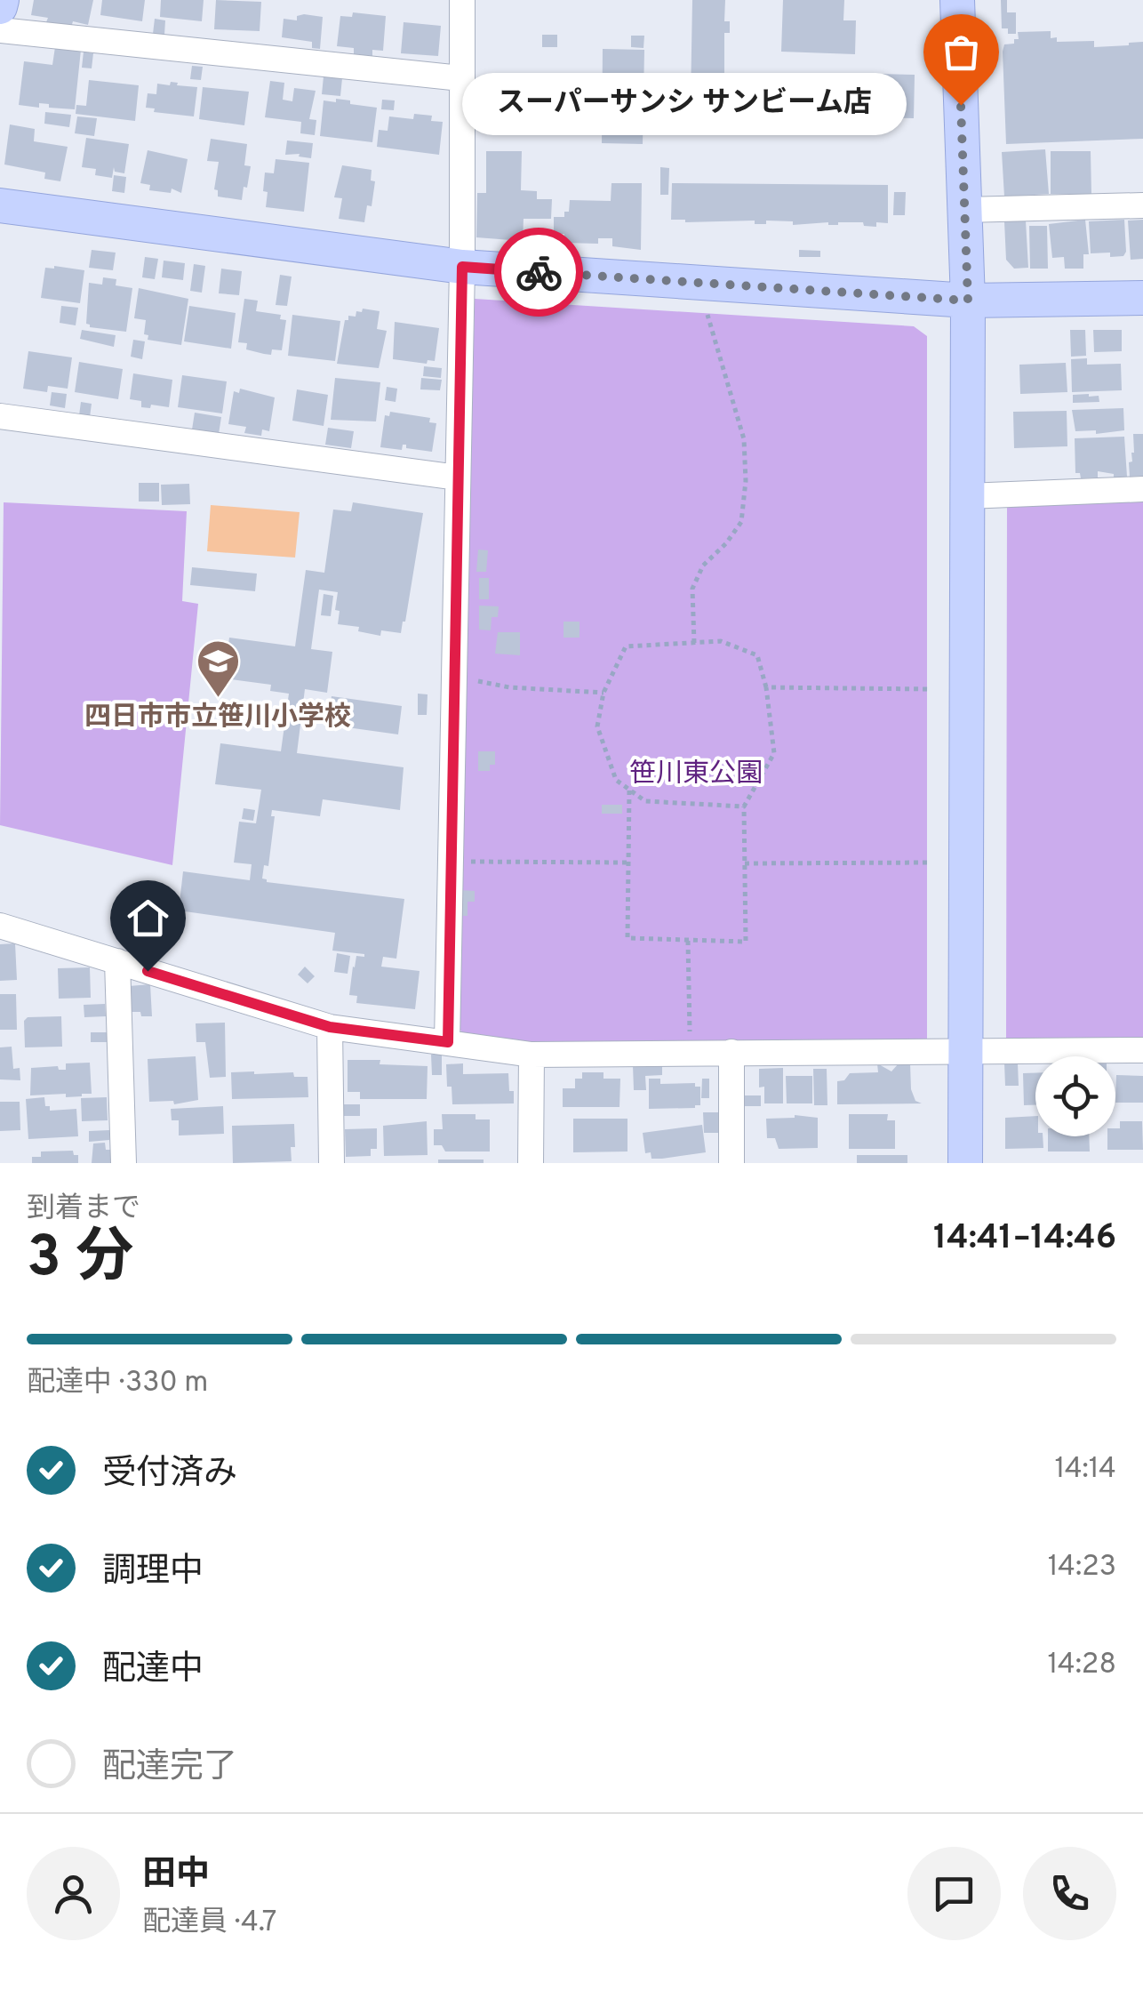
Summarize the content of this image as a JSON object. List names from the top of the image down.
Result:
{
  "parks": ["笹川東公園"],
  "places": {
    "other": ["スーパーサンシ サンビーム店"],
    "school or university": ["四日市市立笹川小学校"]
  },
  "page": {
    "bubble": "スーパーサンシ サンビーム店",
    "heading": ["3 分", "到着まで", "14:41–14:46"],
    "panel": ["田中", "配達員 · 4.7"],
    "bar": "配達中 · 330 m",
    "list": [
      ["受付済み", "14:14"],
      ["調理中", "14:23"],
      ["配達中", "14:28"],
      "配達完了"
    ]
  }
}
